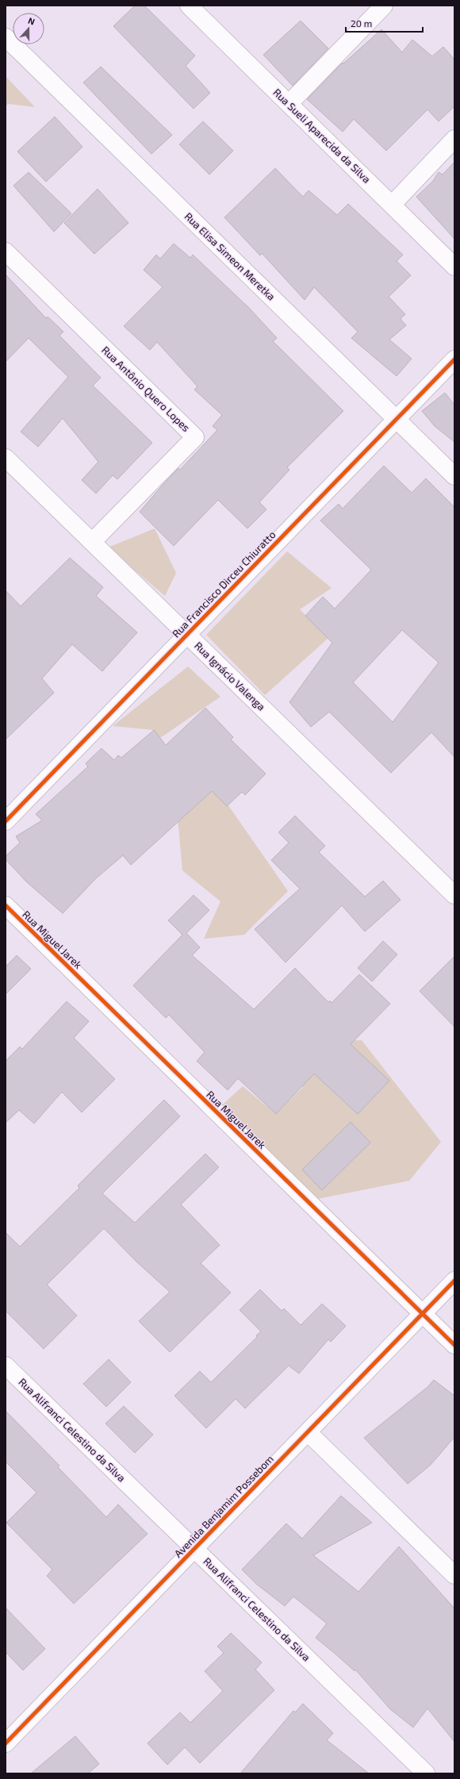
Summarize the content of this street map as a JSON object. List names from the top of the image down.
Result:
{
  "streets": {
    "street": [
      "Rua Sueli Aparecida da Silva",
      "Rua Elisa Simeon Meretka",
      "Rua Antônio Quero Lopes",
      "Rua Francisco Dirceu Chiuratto",
      "Rua Ignácio Valenga",
      "Rua Miguel Jarek",
      "Rua Alifranci Celestino da Silva",
      "Avenida Benjamim Possebom"
    ]
  },
  "crossings": [
    ["Rua Elisa Simeon Meretka", "Rua Francisco Dirceu Chiuratto"],
    ["Rua Antônio Quero Lopes", "Rua Ignácio Valenga"],
    ["Rua Francisco Dirceu Chiuratto", "Rua Ignácio Valenga"],
    ["Rua Miguel Jarek", "Avenida Benjamim Possebom"],
    ["Rua Alifranci Celestino da Silva", "Avenida Benjamim Possebom"]
  ],
  "scale_bar": "20 m",
  "north": "top"
}
